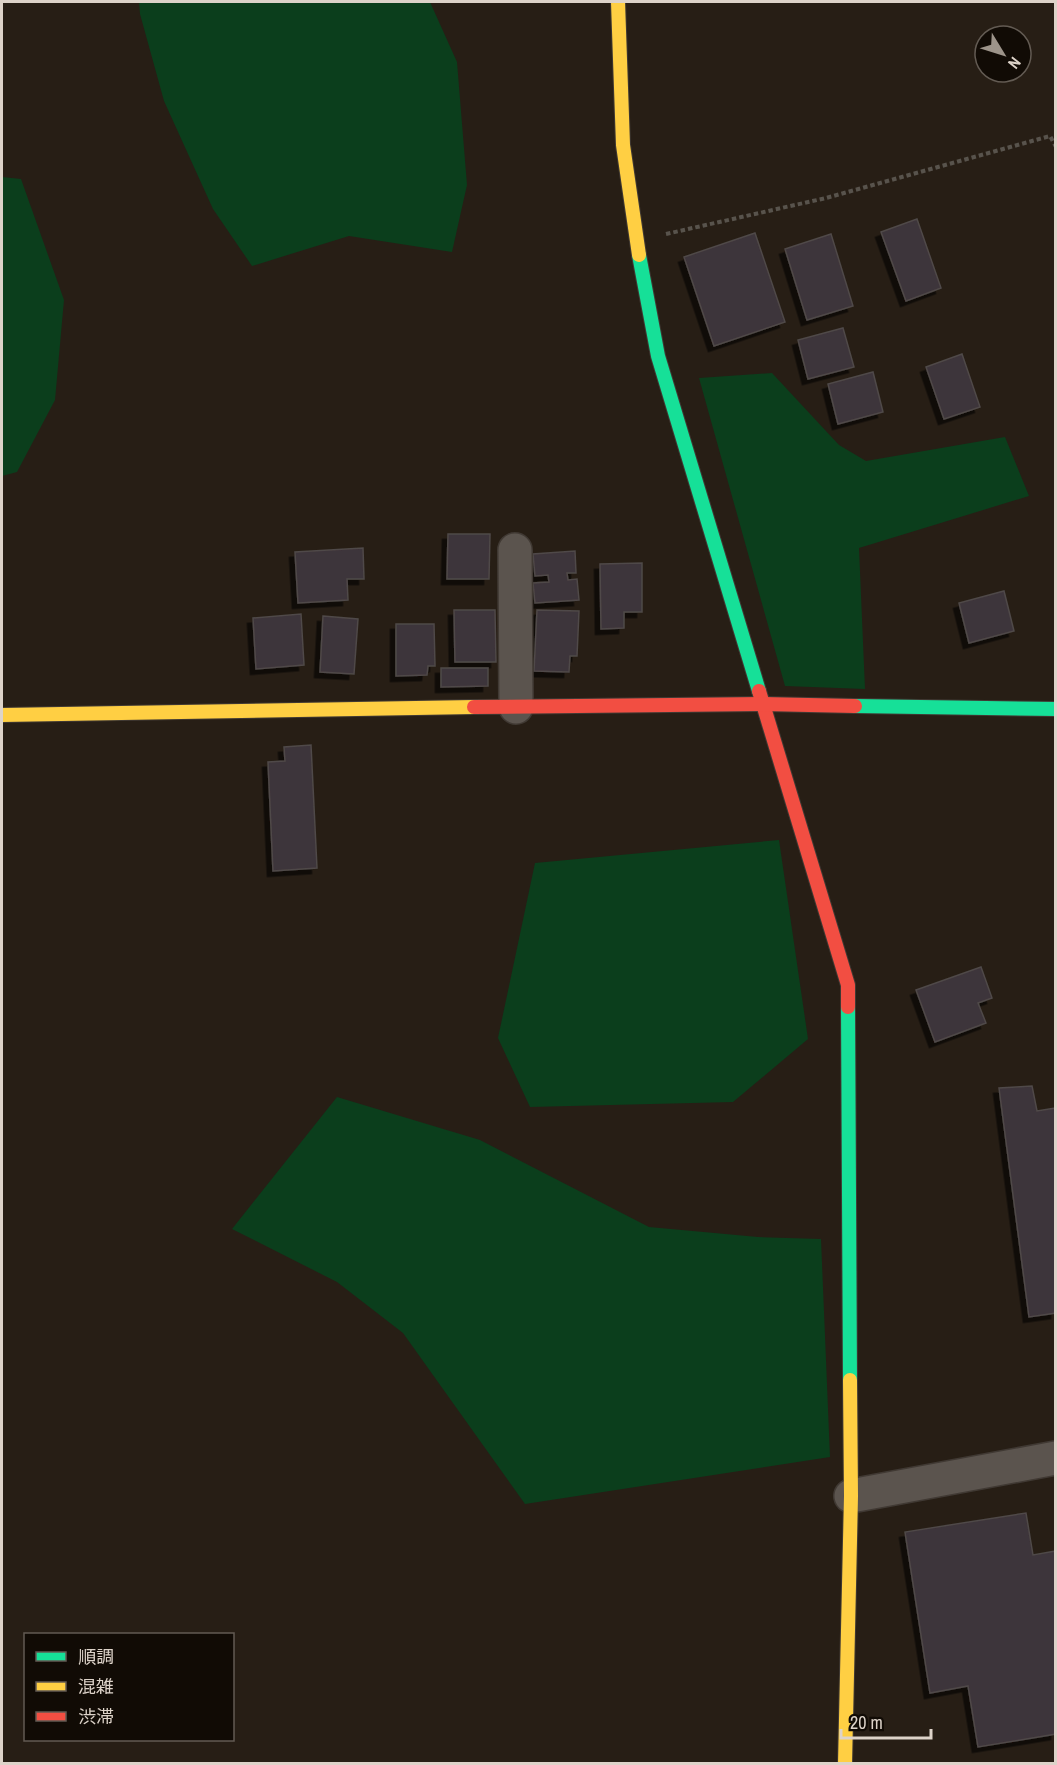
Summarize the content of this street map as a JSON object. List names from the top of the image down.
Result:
{
  "legend": ["順調", "混雑", "渋滞"],
  "scale_bar": "20 m",
  "north": "bottom right"
}
